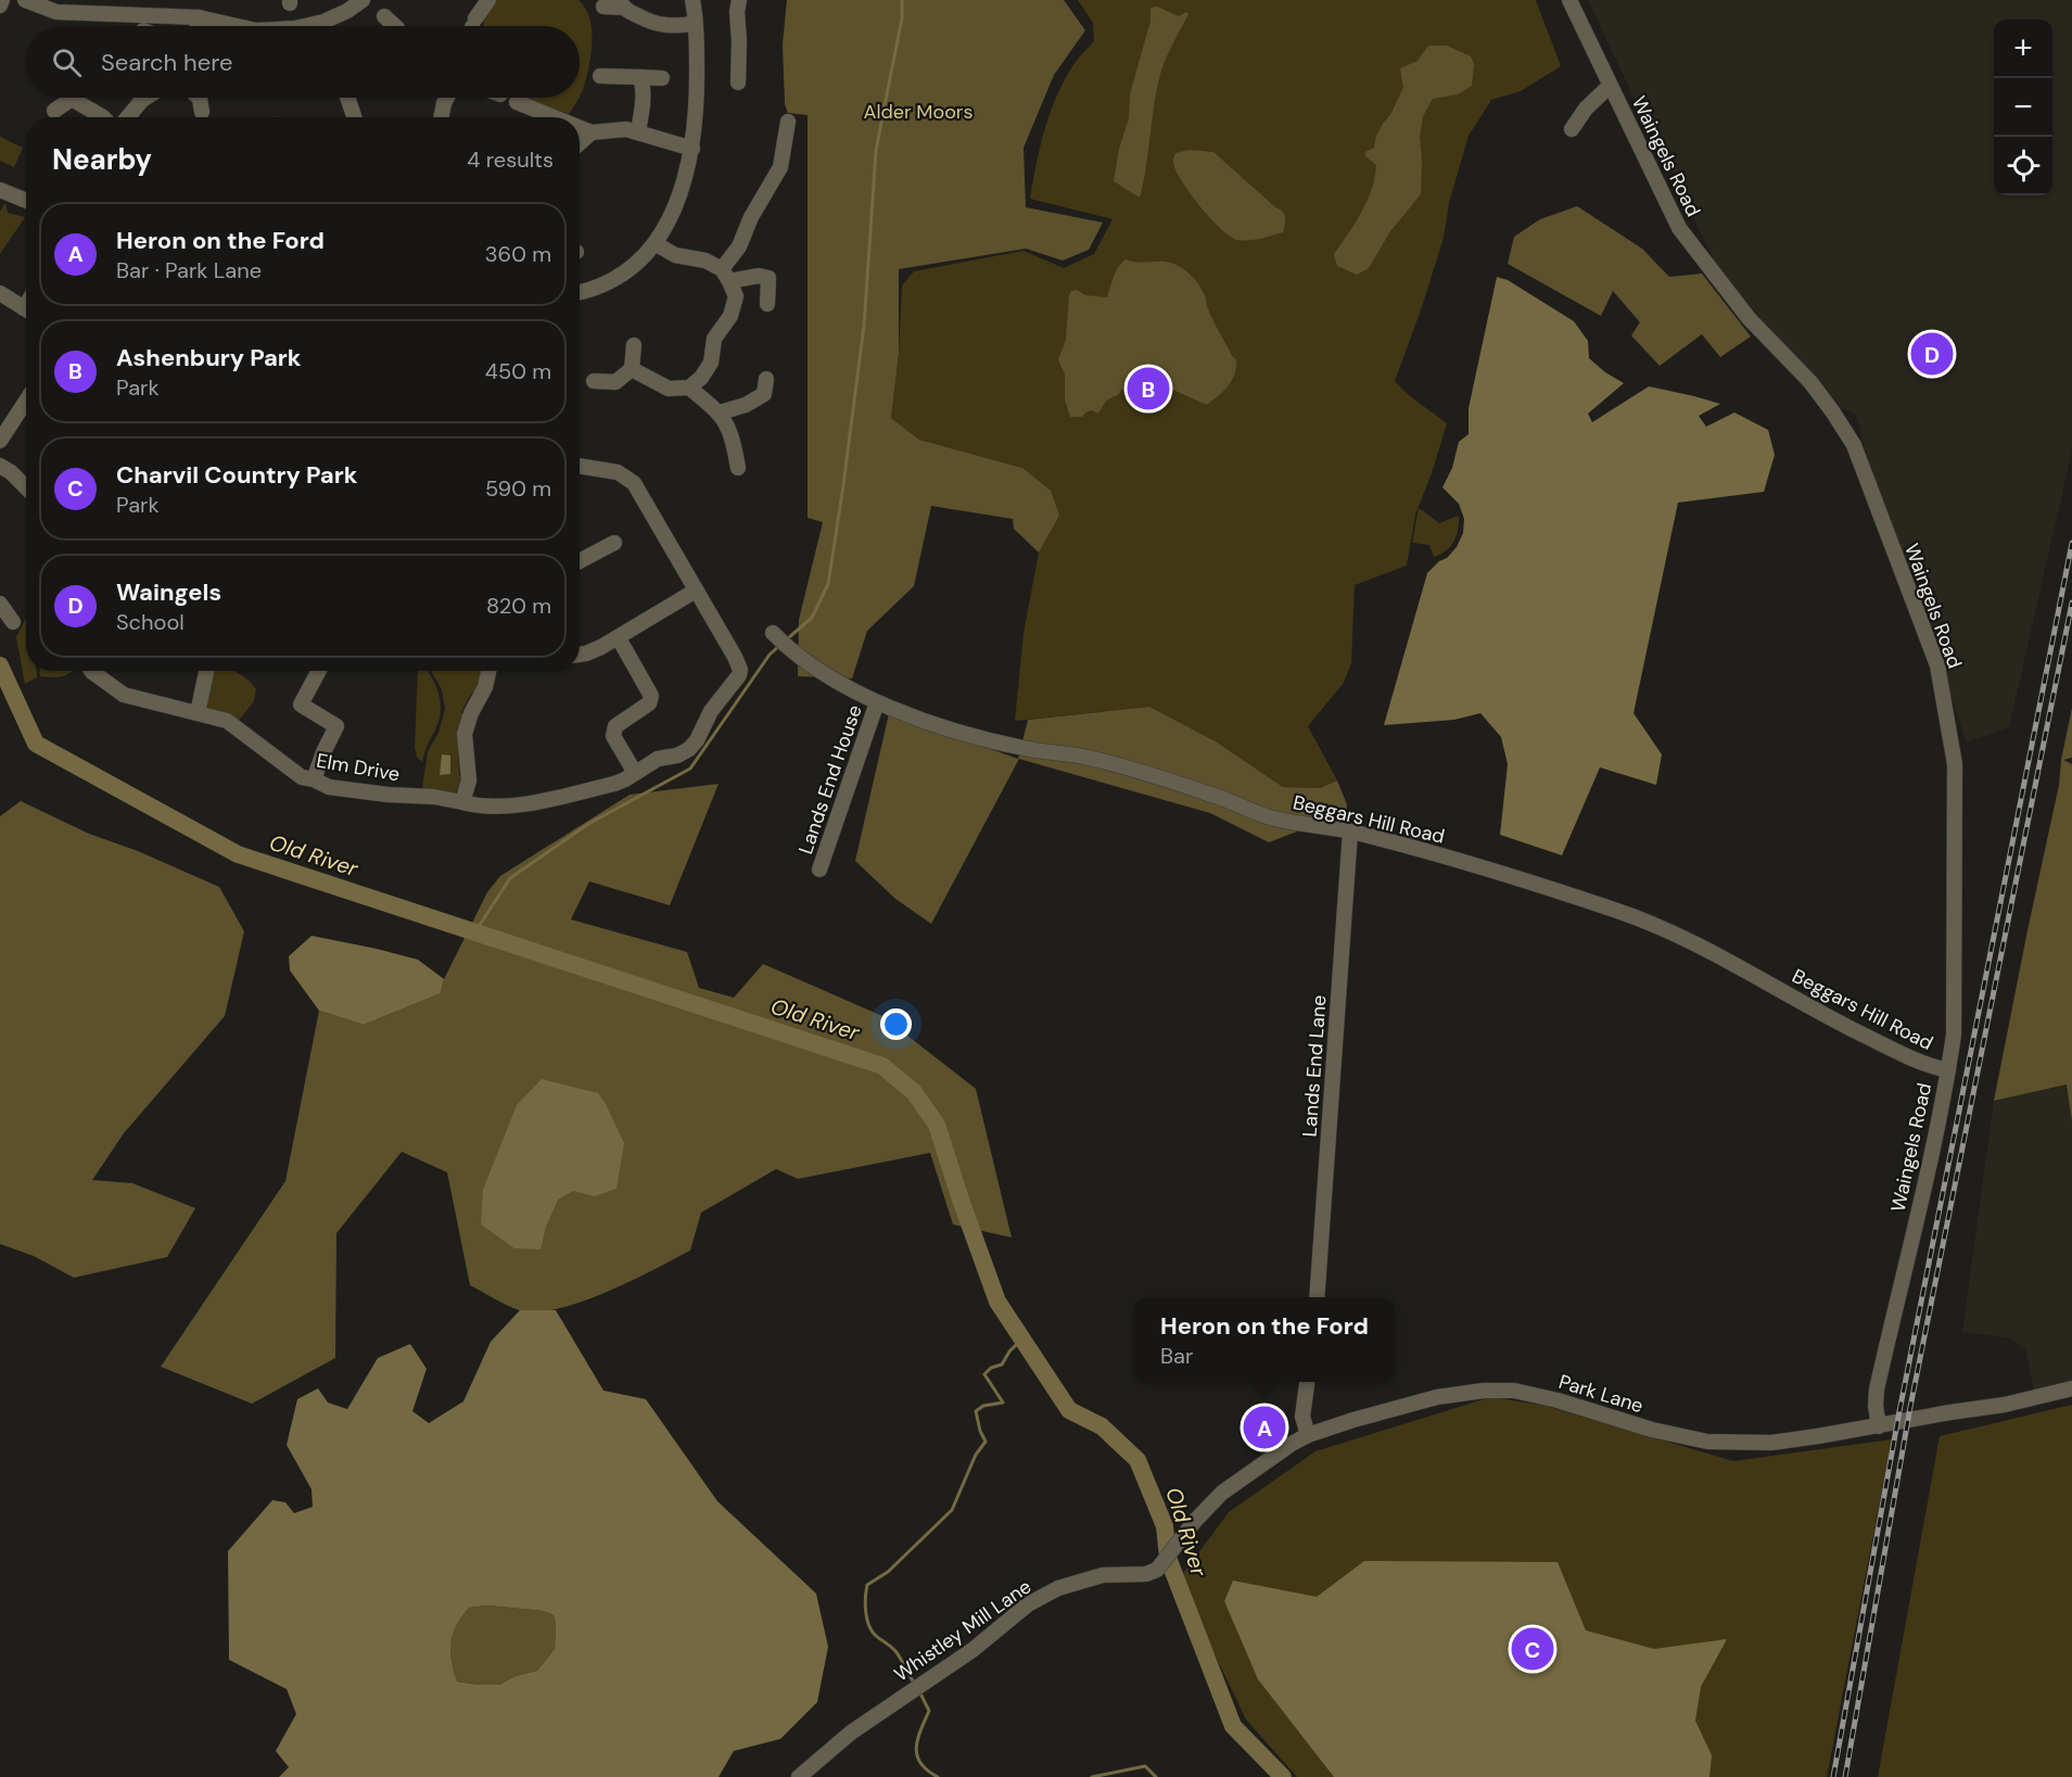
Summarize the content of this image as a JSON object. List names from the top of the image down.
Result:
{
  "streets": {
    "street": [
      "Waingels Road",
      "Elm Drive",
      "Lands End House",
      "Beggars Hill Road",
      "Lands End Lane",
      "Park Lane",
      "Whistley Mill Lane"
    ]
  },
  "crossings": [
    ["Waingels Road", "Beggars Hill Road"],
    ["Waingels Road", "Park Lane"],
    ["Lands End House", "Beggars Hill Road"],
    ["Beggars Hill Road", "Lands End Lane"],
    ["Park Lane", "Whistley Mill Lane"]
  ],
  "water": ["Old River"],
  "parks": ["Alder Moors"],
  "page": {
    "map_buttons": ["+", "−"],
    "search": "Search here",
    "heading": ["Nearby", "4 results"],
    "list": [
      {
        "mark": "A",
        "name": "Heron on the Ford",
        "note": "Bar · Park Lane",
        "value": "360 m"
      },
      {
        "mark": "B",
        "name": "Ashenbury Park",
        "note": "Park",
        "value": "450 m"
      },
      {
        "mark": "C",
        "name": "Charvil Country Park",
        "note": "Park",
        "value": "590 m"
      },
      {
        "mark": "D",
        "name": "Waingels",
        "note": "School",
        "value": "820 m"
      }
    ],
    "pins": [
      "D",
      "B",
      "A",
      "C"
    ],
    "popup": ["Heron on the Ford", "Bar"]
  }
}
